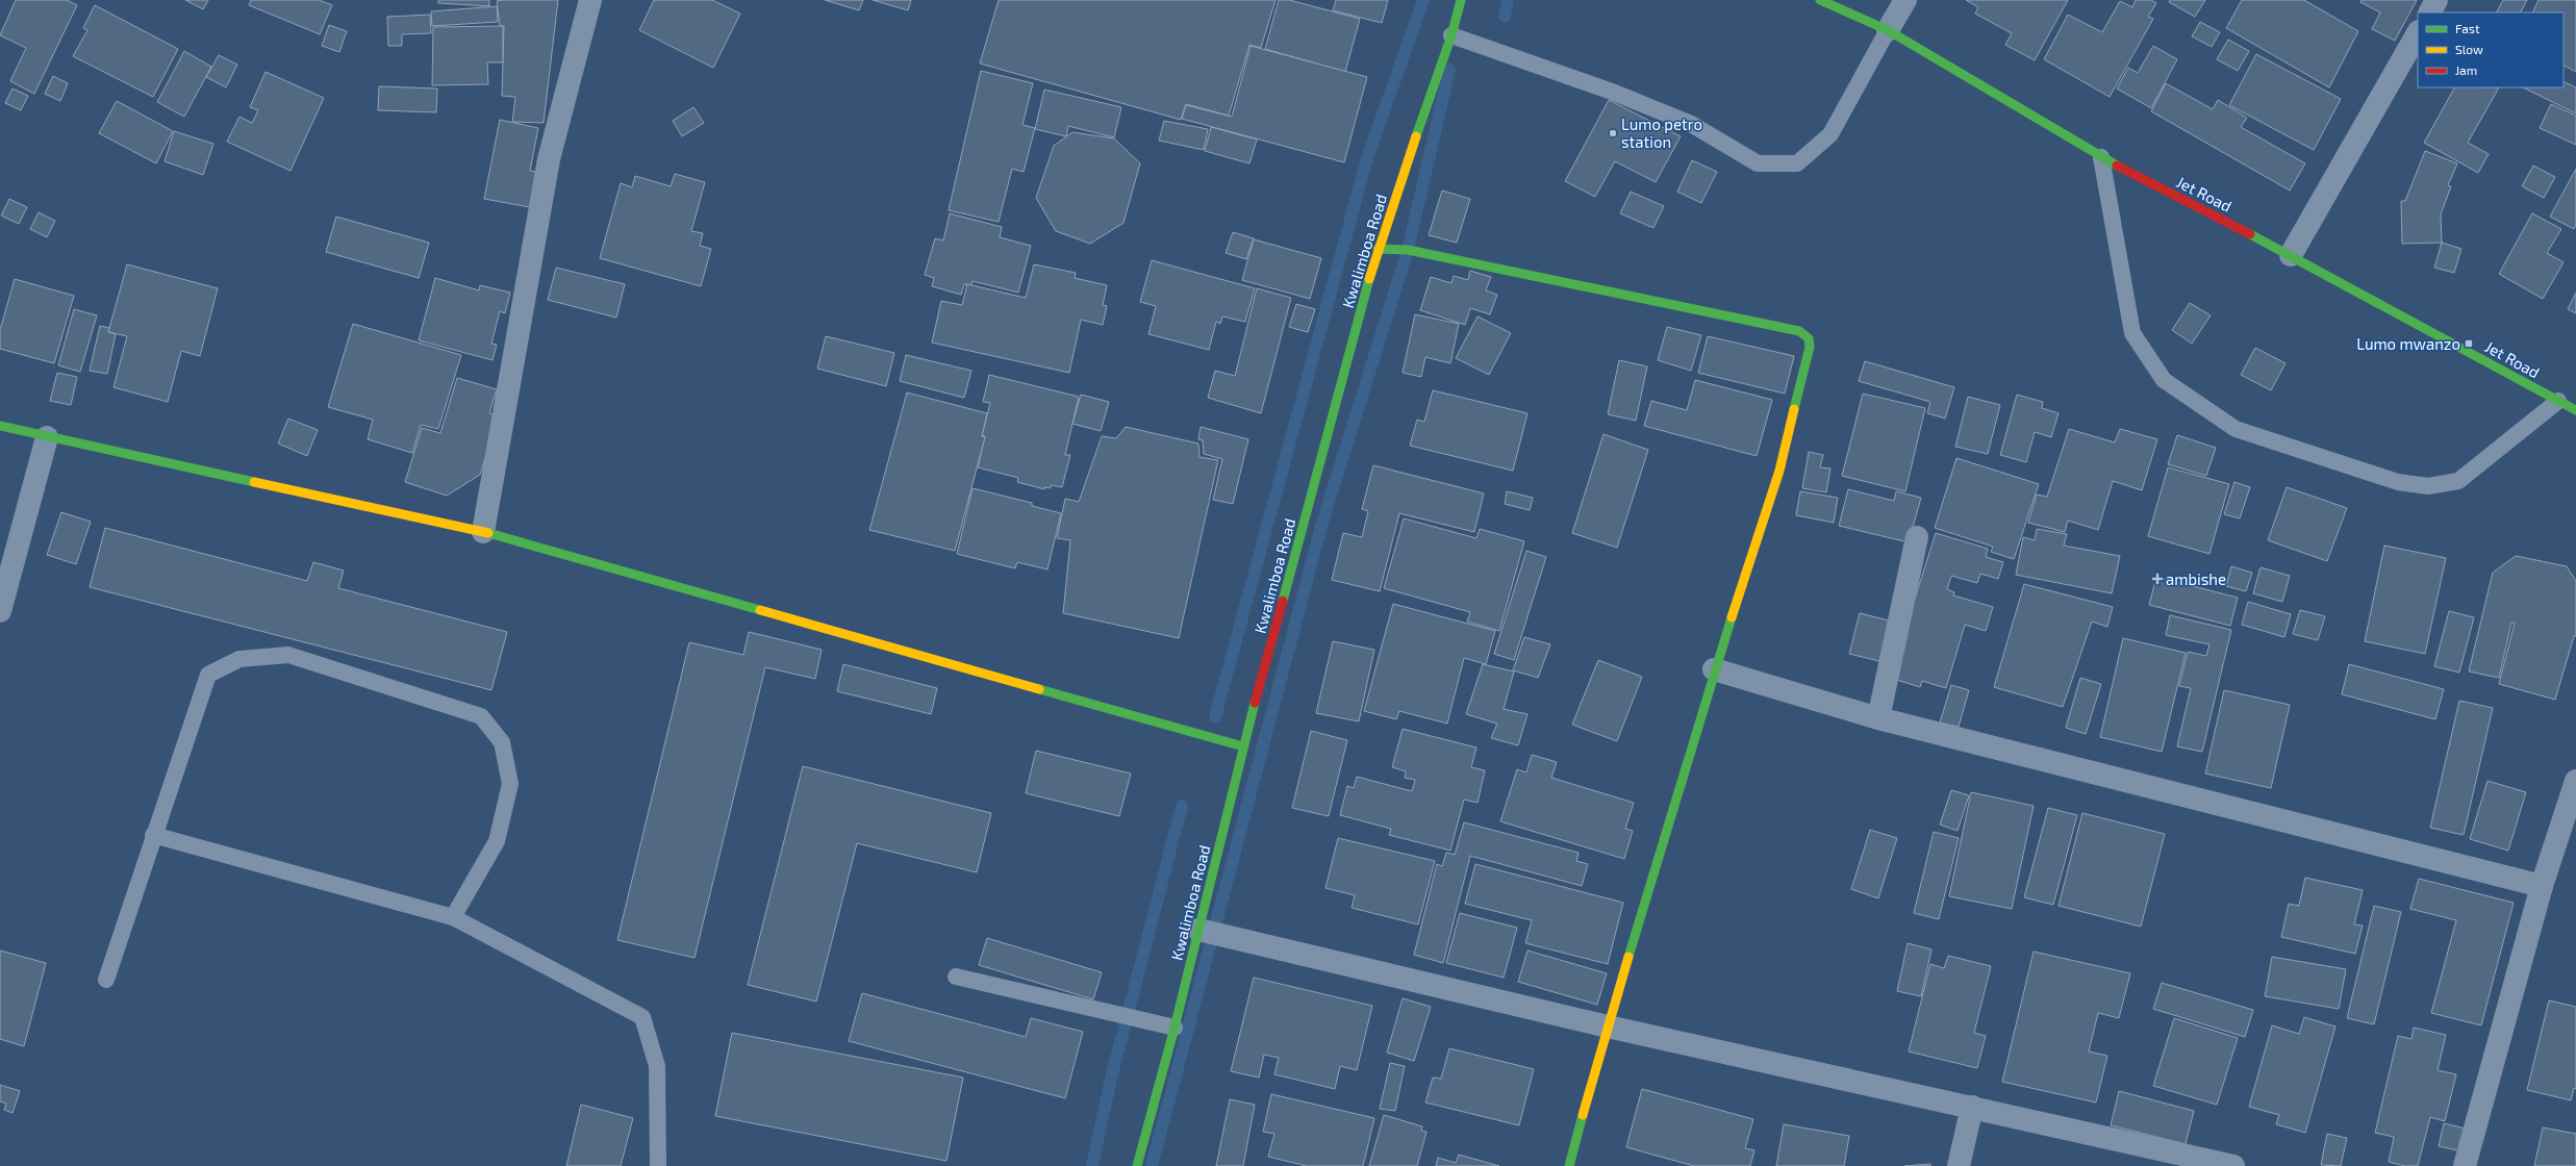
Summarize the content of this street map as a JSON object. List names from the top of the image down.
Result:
{
  "streets": {
    "street": ["Jet Road", "Kwalimboa Road"]
  },
  "places": {
    "other": ["Lumo petro station"],
    "transit": ["Lumo mwanzo"],
    "health": ["ambishe"]
  },
  "legend": ["Fast", "Slow", "Jam"]
}
